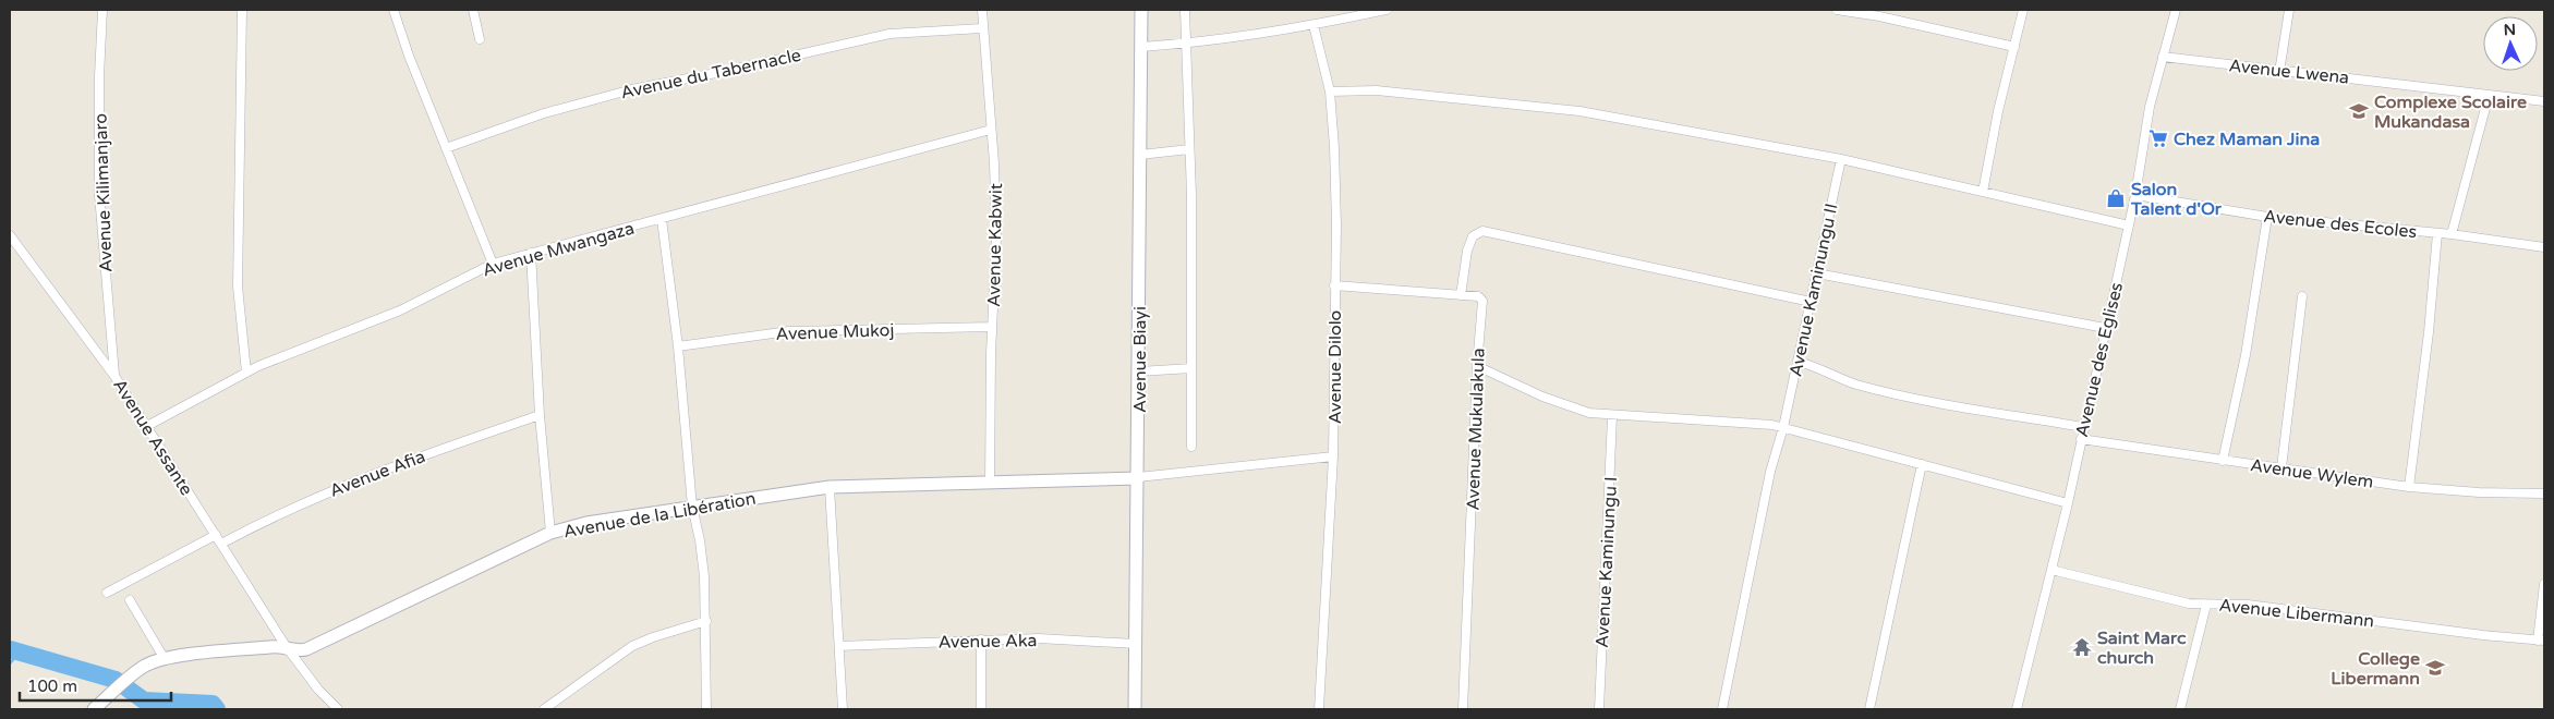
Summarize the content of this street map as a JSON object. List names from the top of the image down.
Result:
{
  "streets": {
    "street": [
      "Avenue Lwena",
      "Avenue du Tabernacle",
      "Avenue Kilimanjaro",
      "Avenue des Ecoles",
      "Avenue Kabwit",
      "Avenue Mwangaza",
      "Avenue Kaminungu II",
      "Avenue Mukoj",
      "Avenue Biayi",
      "Avenue des Eglises",
      "Avenue Dilolo",
      "Avenue Mukulakula",
      "Avenue Assante",
      "Avenue Afia",
      "Avenue Wylem",
      "Avenue de la Libération",
      "Avenue Kaminungu I",
      "Avenue Libermann",
      "Avenue Aka"
    ]
  },
  "crossings": [
    ["Avenue Lwena", "Avenue des Eglises"],
    ["Avenue du Tabernacle", "Avenue Kabwit"],
    ["Avenue Kilimanjaro", "Avenue Assante"],
    ["Avenue des Ecoles", "Avenue des Eglises"],
    ["Avenue Kabwit", "Avenue Mwangaza"],
    ["Avenue Kabwit", "Avenue Mukoj"],
    ["Avenue Kabwit", "Avenue de la Libération"],
    ["Avenue Mwangaza", "Avenue Assante"],
    ["Avenue Biayi", "Avenue de la Libération"],
    ["Avenue Biayi", "Avenue Aka"],
    ["Avenue des Eglises", "Avenue Wylem"],
    ["Avenue des Eglises", "Avenue Libermann"],
    ["Avenue Dilolo", "Avenue Mukulakula"],
    ["Avenue Assante", "Avenue Afia"],
    ["Avenue Assante", "Avenue de la Libération"]
  ],
  "places": {
    "school or university": ["Complexe Scolaire Mukandasa", "College Libermann"],
    "supermarket": ["Chez Maman Jina"],
    "shop": ["Salon Talent d'Or"],
    "temple": ["Saint Marc church"]
  },
  "scale_bar": "100 m",
  "north": "top"
}
